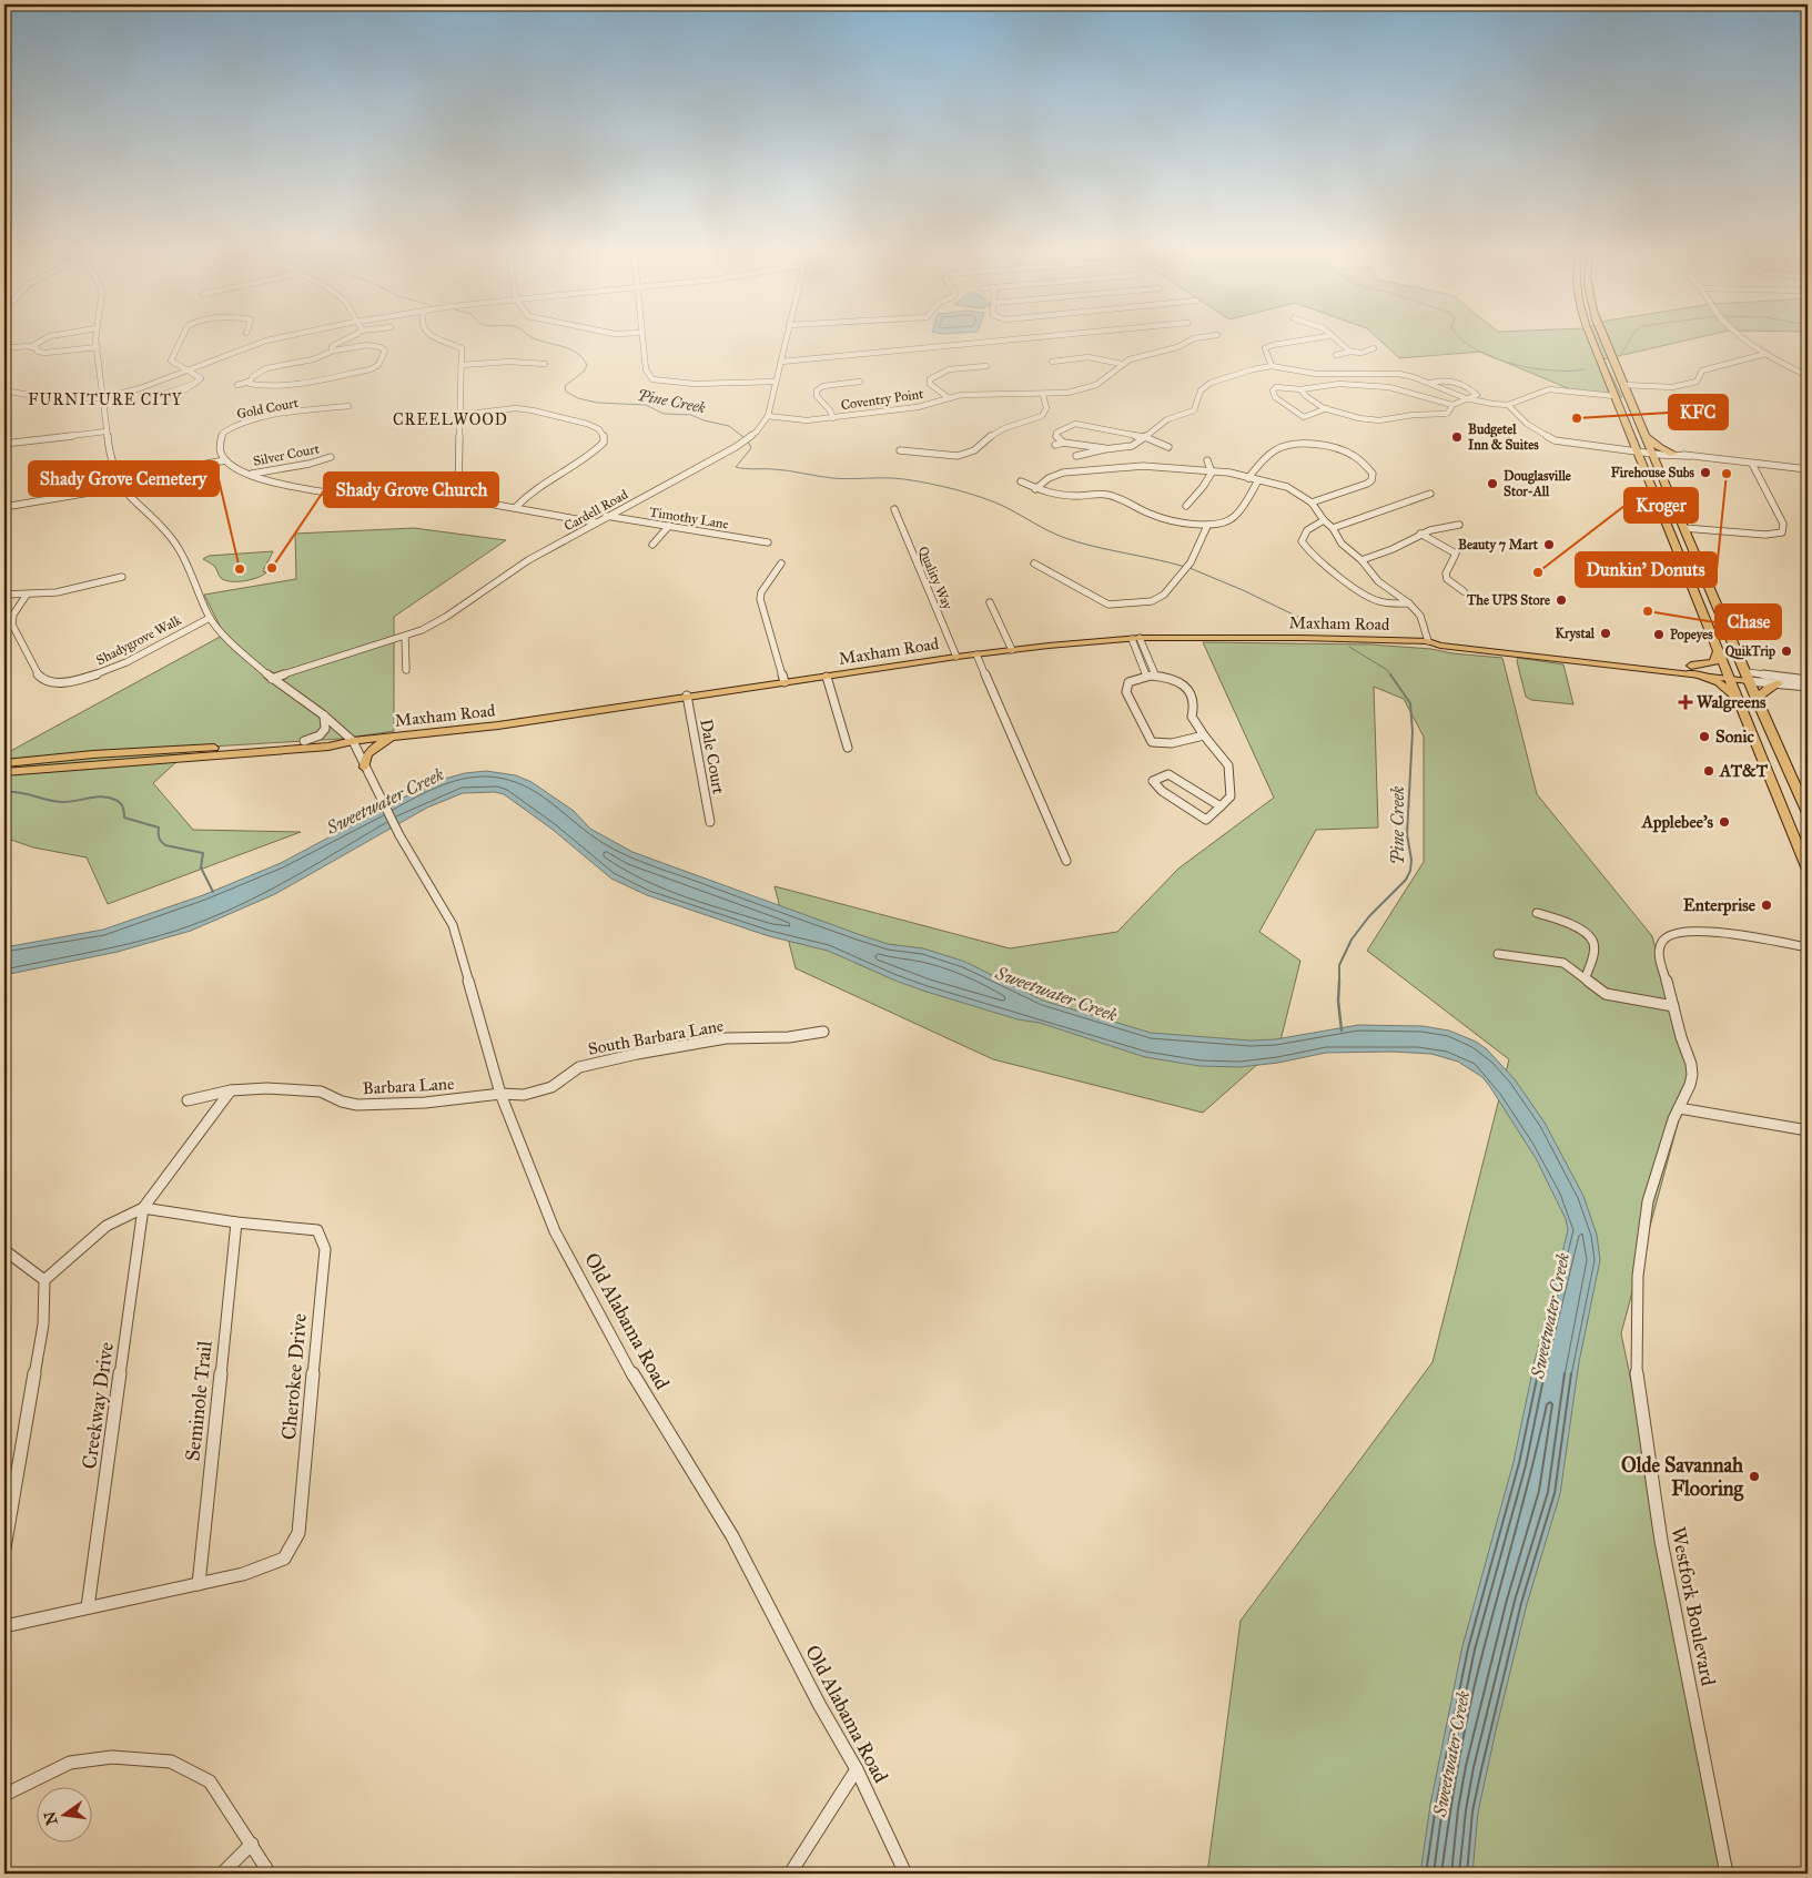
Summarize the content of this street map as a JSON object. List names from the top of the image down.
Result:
{
  "streets": {
    "main road": ["Maxham Road"],
    "street": [
      "Coventry Point",
      "Gold Court",
      "Silver Court",
      "Cardell Road",
      "Timothy Lane",
      "Quality Way",
      "Shadygrove Walk",
      "Dale Court",
      "South Barbara Lane",
      "Barbara Lane",
      "Old Alabama Road",
      "Cherokee Drive",
      "Seminole Trail",
      "Creekway Drive",
      "Westfork Boulevard"
    ]
  },
  "crossings": [
    ["Coventry Point", "Cardell Road"],
    ["Cardell Road", "Timothy Lane"],
    ["Quality Way", "Maxham Road"],
    ["Maxham Road", "Dale Court"],
    ["Maxham Road", "Old Alabama Road"],
    ["South Barbara Lane", "Barbara Lane"],
    ["South Barbara Lane", "Old Alabama Road"],
    ["Barbara Lane", "Old Alabama Road"],
    ["Cherokee Drive", "Seminole Trail"],
    ["Cherokee Drive", "Creekway Drive"]
  ],
  "districts": ["FURNITURE CITY", "CREELWOOD"],
  "water": ["Pine Creek", "Sweetwater Creek"],
  "places": {
    "other": [
      "KFC",
      "Budgetel Inn & Suites",
      "Firehouse Subs",
      "Dunkin' Donuts",
      "Douglasville Stor-All",
      "Beauty 7 Mart",
      "Shady Grove Church",
      "Shady Grove Cemetery",
      "Kroger",
      "The UPS Store",
      "Chase",
      "Krystal",
      "Popeyes",
      "QuikTrip",
      "Sonic",
      "AT&T",
      "Applebee's",
      "Enterprise",
      "Olde Savannah Flooring"
    ],
    "health": ["Walgreens"]
  },
  "north": "left"
}
